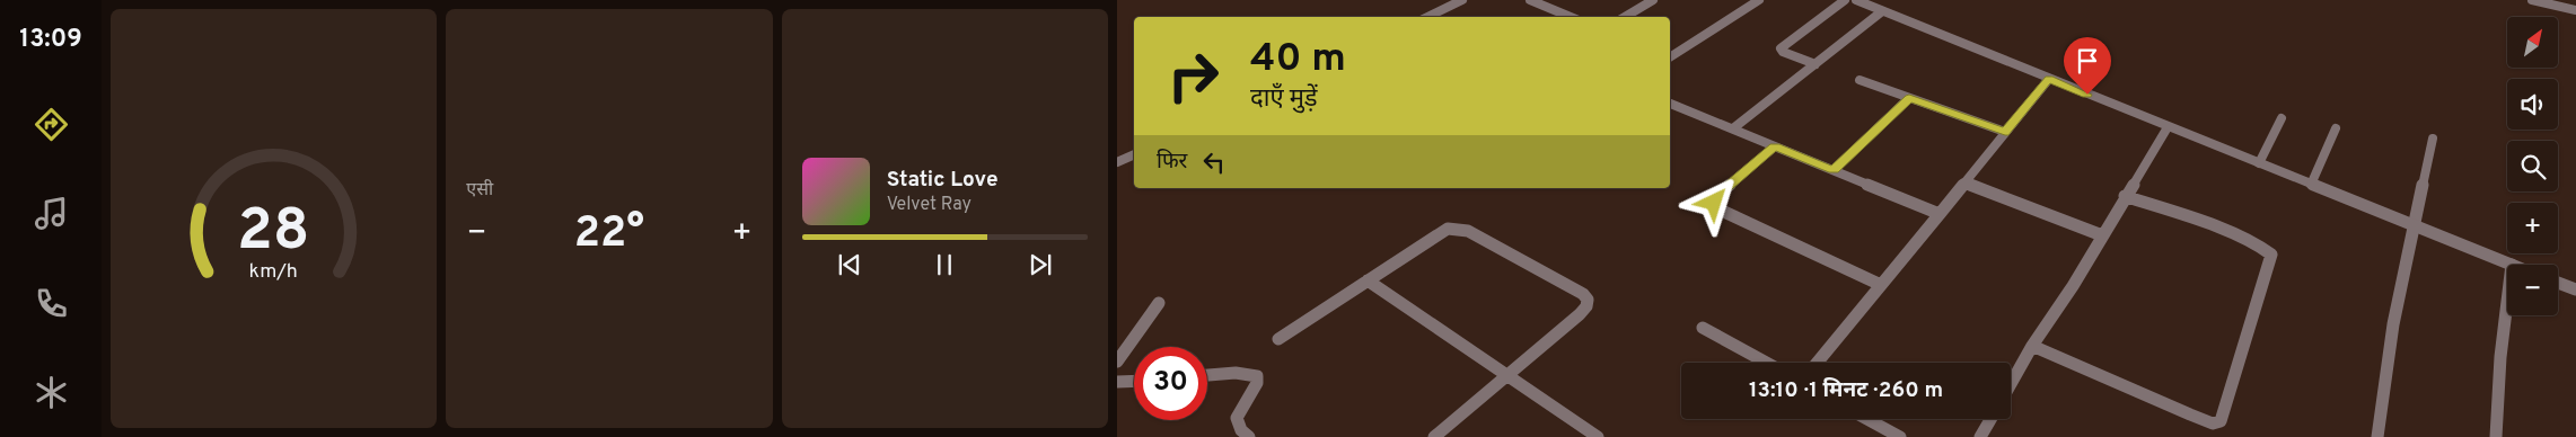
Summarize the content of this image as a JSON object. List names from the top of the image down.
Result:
{
  "north": "top right",
  "page": {
    "tabs": "13:09",
    "tile": "एसी",
    "map_buttons": ["+", "−"],
    "turn": ["40 m", "दाएँ मुड़ें"],
    "then": "फिर",
    "song": ["Static Love", "Velvet Ray"],
    "heat": ["−", "22°", "+"],
    "limit": "30",
    "trip": "13:10 · 1 मिनट · 260 m",
    "gauge": ["28", "km/h"]
  }
}
